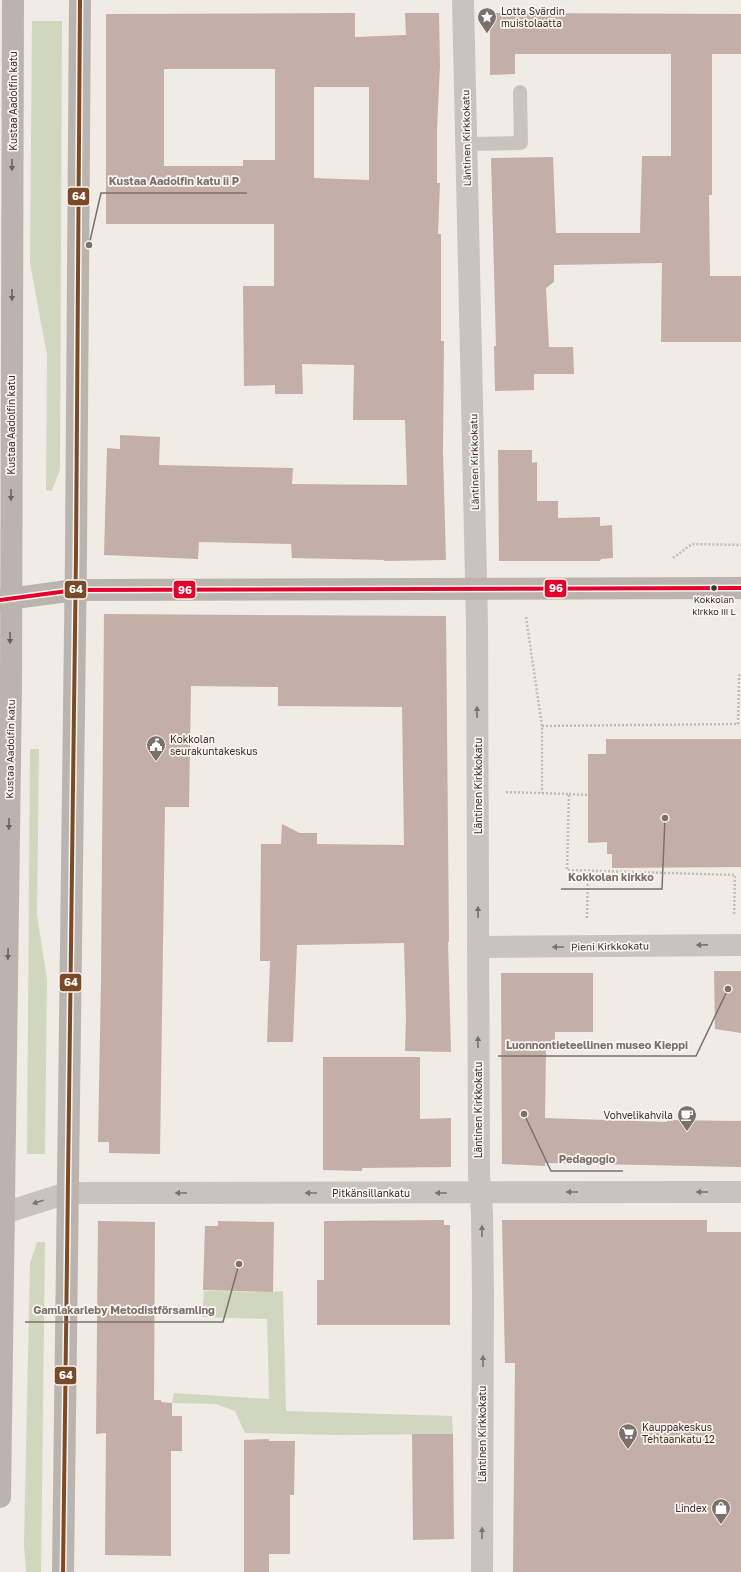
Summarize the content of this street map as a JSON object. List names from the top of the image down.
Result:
{
  "streets": {
    "main road": ["Kustaa Aadolfin katu"],
    "street": ["Läntinen Kirkkokatu", "Pieni Kirkkokatu", "Pitkänsillankatu"]
  },
  "crossings": [
    ["Kustaa Aadolfin katu", "Pitkänsillankatu"],
    ["Läntinen Kirkkokatu", "Pieni Kirkkokatu"],
    ["Läntinen Kirkkokatu", "Pitkänsillankatu"]
  ],
  "one_way": ["Läntinen Kirkkokatu", "Pieni Kirkkokatu", "Pitkänsillankatu"],
  "places": {
    "place": ["Lotta Svärdin muistolaatta"],
    "other": [
      "Kustaa Aadolfin katu ii P",
      "Kokkolan kirkko iii L",
      "Kokkolan kirkko",
      "Luonnontieteellinen museo Kieppi",
      "Pedagogio",
      "Gamlakarleby Metodistförsamling"
    ],
    "public building": ["Kokkolan seurakuntakeskus"],
    "cafe": ["Vohvelikahvila"],
    "supermarket": ["Kauppakeskus Tehtaankatu 12"],
    "shop": ["Lindex"]
  },
  "lines": ["transit line 64", "transit line 96"]
}
